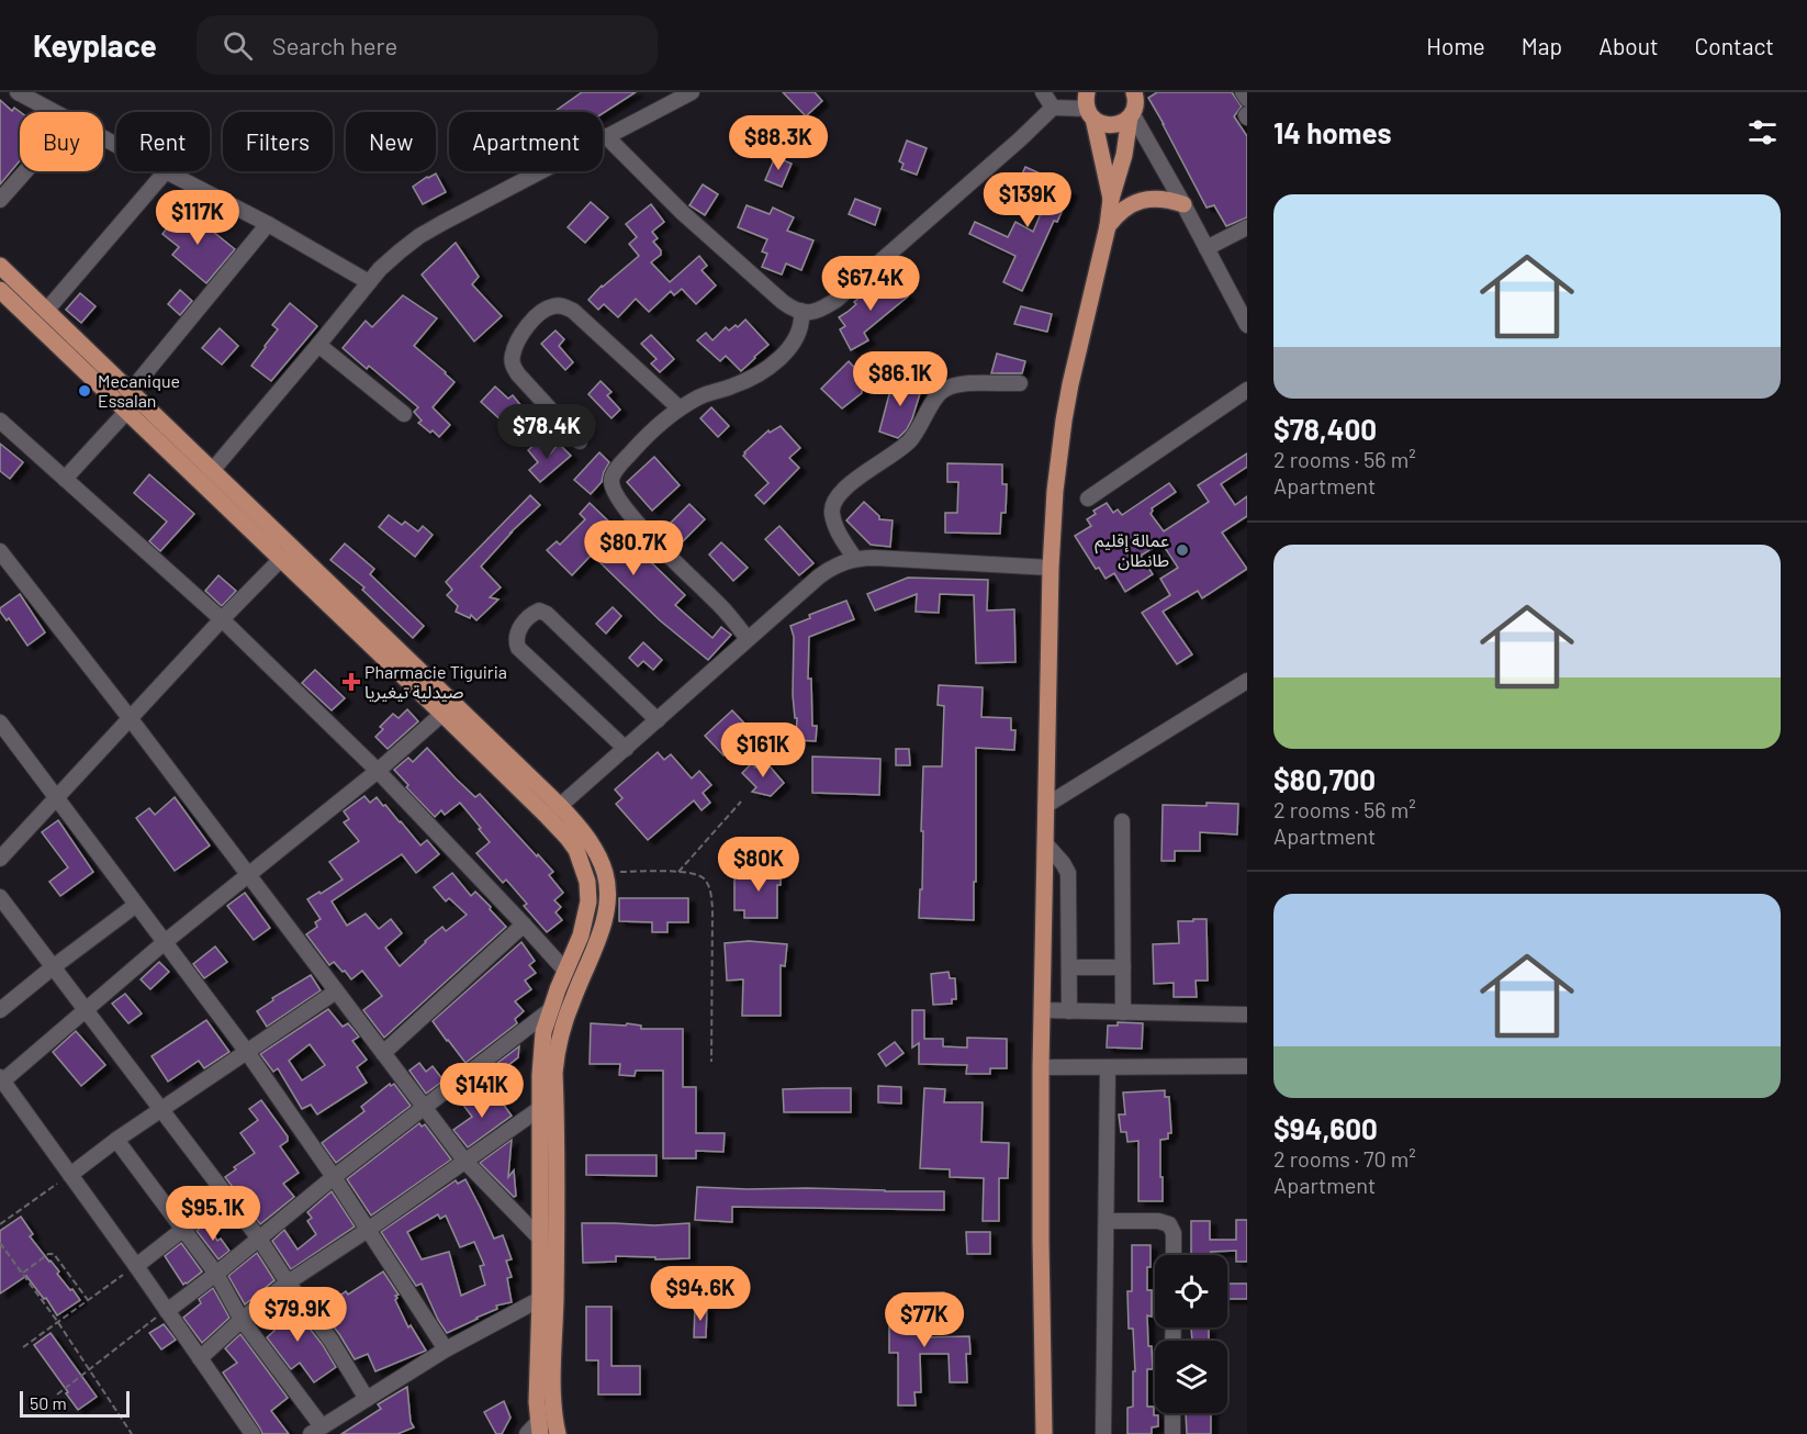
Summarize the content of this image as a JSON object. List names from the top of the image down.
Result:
{
  "places": {
    "other": ["Mecanique Essalan", "عمالة إقليم طانطان"],
    "health": ["Pharmacie Tiguiria صيدلية تيغيريا"]
  },
  "scale_bar": "50 m",
  "page": {
    "header": "Keyplace",
    "search": "Search here",
    "nav": [
      "Home",
      "Map",
      "About",
      "Contact"
    ],
    "heading": "14 homes",
    "chip": [
      "Buy",
      "Rent",
      "Filters",
      "New",
      "Apartment"
    ],
    "price": [
      "$88.3K",
      "$139K",
      "$117K",
      "$67.4K",
      "$86.1K",
      "$78.4K",
      "$80.7K",
      "$161K",
      "$80K",
      "$141K",
      "$95.1K",
      "$94.6K",
      "$79.9K",
      "$77K"
    ],
    "list": [
      {
        "name": "$78,400",
        "note": "2 rooms · 56 m² · Apartment"
      },
      {
        "name": "$80,700",
        "note": "2 rooms · 56 m² · Apartment"
      },
      {
        "name": "$94,600",
        "note": "2 rooms · 70 m² · Apartment"
      }
    ],
    "scale": "50 m"
  }
}
